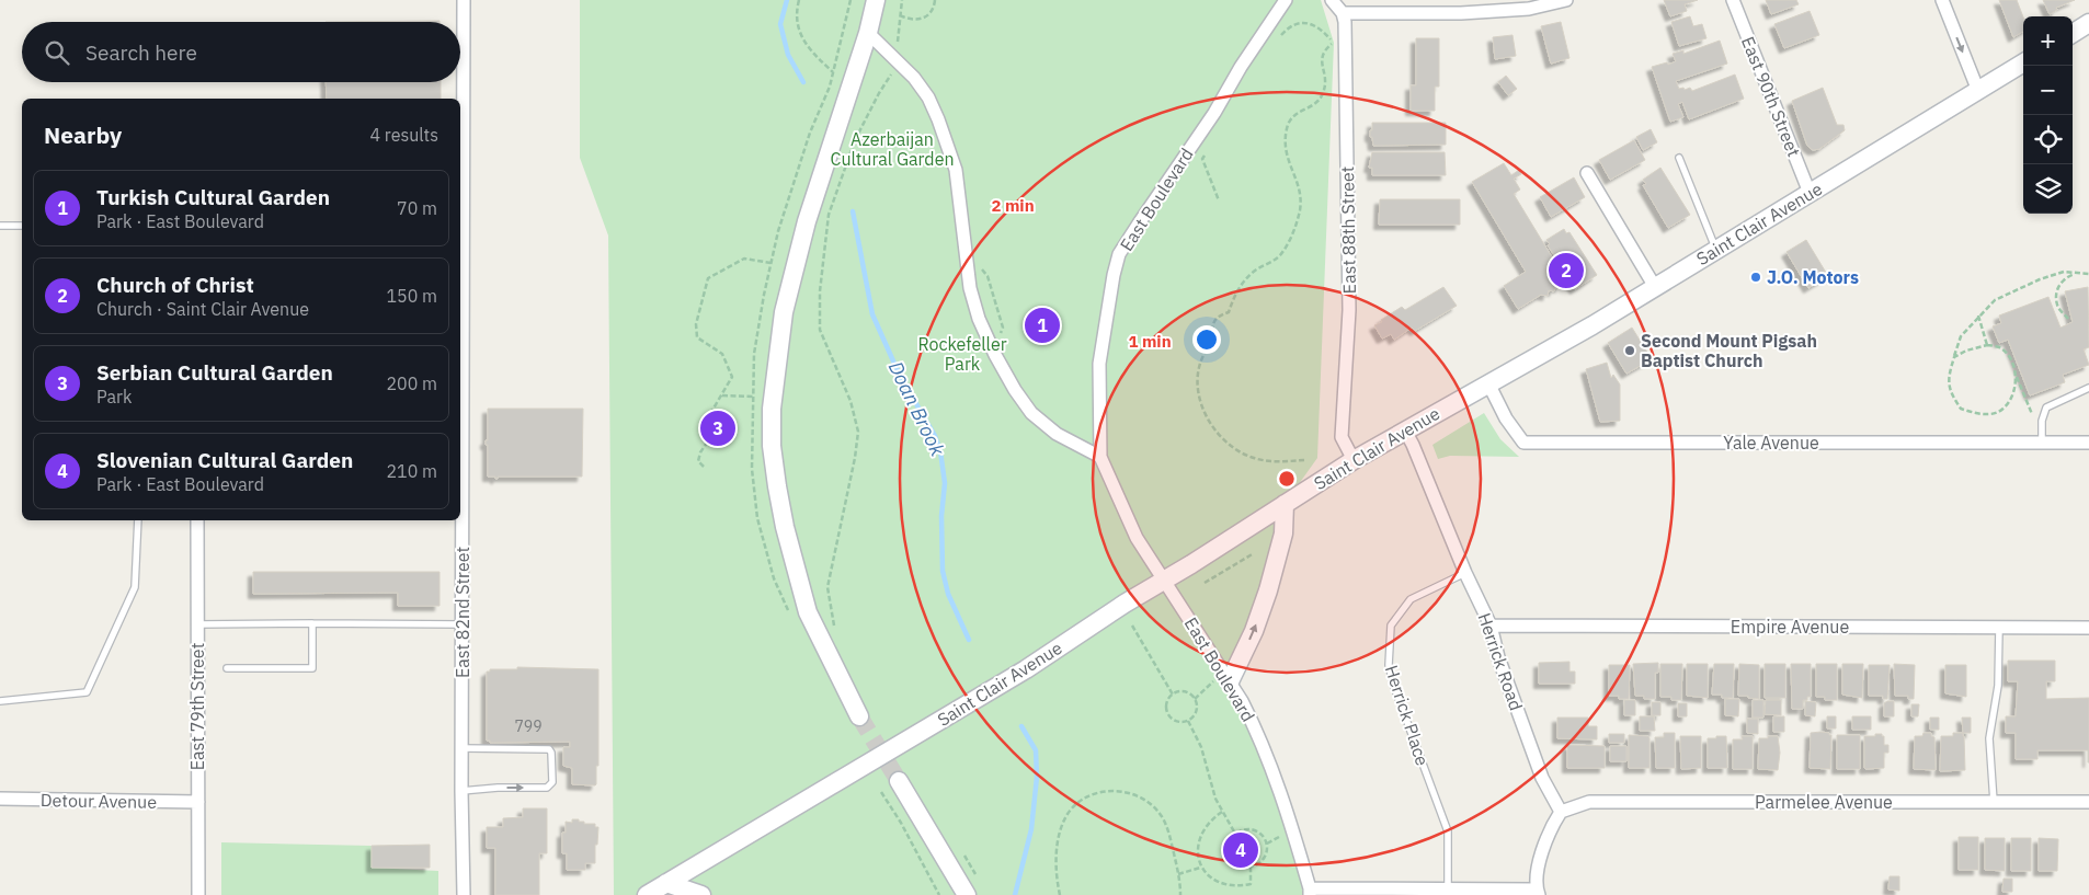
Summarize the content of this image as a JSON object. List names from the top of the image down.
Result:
{
  "streets": {
    "main road": ["Saint Clair Avenue"],
    "street": [
      "East 90th Street",
      "East Boulevard",
      "East 88th Street",
      "Yale Avenue",
      "East 82nd Street",
      "Empire Avenue",
      "Herrick Road",
      "East 79th Street",
      "Detour Avenue",
      "Parmelee Avenue"
    ],
    "lane": ["Herrick Place"]
  },
  "crossings": [
    ["East 90th Street", "Saint Clair Avenue"],
    ["East Boulevard", "Saint Clair Avenue"],
    ["Saint Clair Avenue", "East 88th Street"],
    ["Saint Clair Avenue", "Yale Avenue"],
    ["Saint Clair Avenue", "Herrick Road"],
    ["Empire Avenue", "Herrick Road"],
    ["Herrick Road", "Herrick Place"],
    ["Herrick Road", "Parmelee Avenue"],
    ["East 79th Street", "Detour Avenue"]
  ],
  "water": ["Doan Brook"],
  "parks": ["Azerbaijan Cultural Garden", "Rockefeller Park"],
  "places": ["J.O. Motors", "Second Mount Pigsah Baptist Church"],
  "house_numbers": ["799"],
  "page": {
    "map_buttons": ["+", "−"],
    "search": "Search here",
    "heading": ["Nearby", "4 results"],
    "list": [
      {
        "mark": "1",
        "name": "Turkish Cultural Garden",
        "note": "Park · East Boulevard",
        "value": "70 m"
      },
      {
        "mark": "2",
        "name": "Church of Christ",
        "note": "Church · Saint Clair Avenue",
        "value": "150 m"
      },
      {
        "mark": "3",
        "name": "Serbian Cultural Garden",
        "note": "Park",
        "value": "200 m"
      },
      {
        "mark": "4",
        "name": "Slovenian Cultural Garden",
        "note": "Park · East Boulevard",
        "value": "210 m"
      }
    ],
    "pins": [
      "2",
      "1",
      "3",
      "4"
    ]
  },
  "rings": ["2 min", "1 min"]
}
